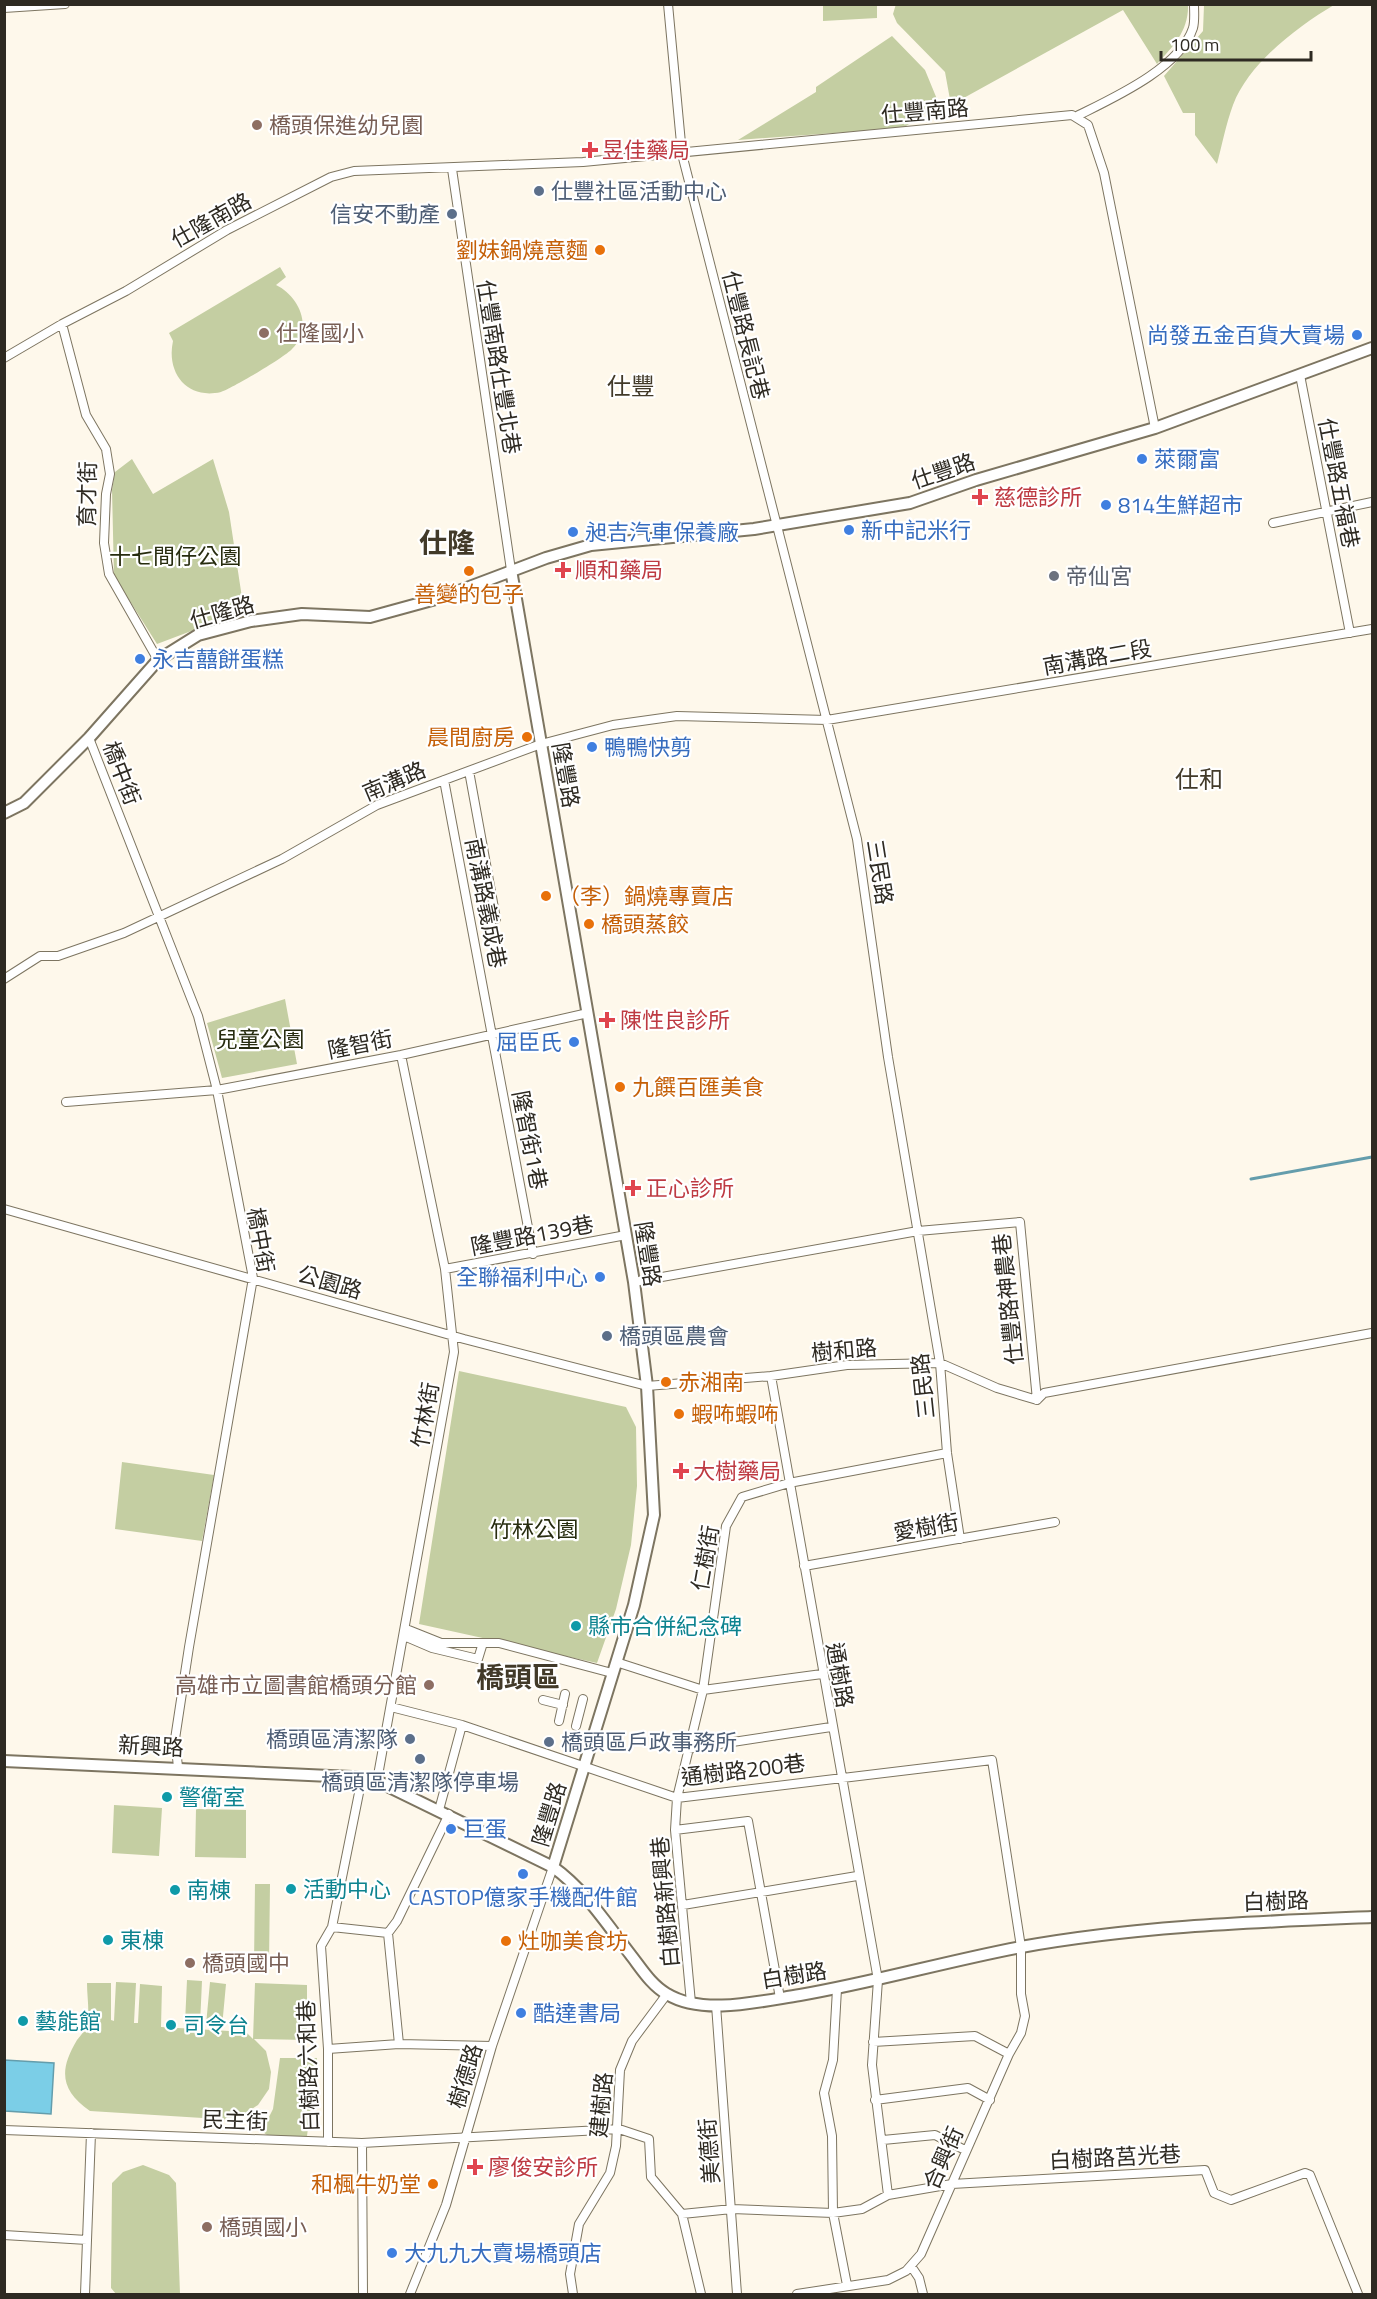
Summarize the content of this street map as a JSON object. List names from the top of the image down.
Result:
{
  "streets": {
    "street": [
      "仕豐南路",
      "仕隆南路",
      "仕豐路長記巷",
      "仕豐南路仕豐北巷",
      "仕豐路",
      "仕豐路五福巷",
      "育才街",
      "仕隆路",
      "南溝路二段",
      "橋中街",
      "隆豐路",
      "南溝路",
      "三民路",
      "南溝路義成巷",
      "隆智街",
      "隆智街1巷",
      "隆豐路139巷",
      "公園路",
      "仕豐路神農巷",
      "樹和路",
      "竹林街",
      "愛樹街",
      "仁樹街",
      "通樹路",
      "新興路",
      "通樹路200巷",
      "白樹路",
      "白樹路新興巷",
      "白樹路六和巷",
      "樹德路",
      "建樹路",
      "民主街",
      "美德街",
      "白樹路莒光巷",
      "合興街"
    ]
  },
  "crossings": [
    ["仕豐南路", "仕隆南路"],
    ["仕豐南路", "仕豐路長記巷"],
    ["仕豐南路", "仕豐南路仕豐北巷"],
    ["仕隆南路", "仕豐南路仕豐北巷"],
    ["仕隆南路", "育才街"],
    ["仕豐路長記巷", "仕豐路"],
    ["仕豐路長記巷", "三民路"],
    ["仕豐南路仕豐北巷", "仕豐路"],
    ["仕豐南路仕豐北巷", "仕隆路"],
    ["仕豐南路仕豐北巷", "隆豐路"],
    ["仕豐路", "仕豐路五福巷"],
    ["仕豐路", "仕隆路"],
    ["仕豐路", "隆豐路"],
    ["仕豐路", "三民路"],
    ["仕豐路五福巷", "南溝路二段"],
    ["育才街", "仕隆路"],
    ["仕隆路", "橋中街"],
    ["仕隆路", "隆豐路"],
    ["南溝路二段", "南溝路"],
    ["南溝路二段", "三民路"],
    ["橋中街", "南溝路"],
    ["橋中街", "隆智街"],
    ["橋中街", "公園路"],
    ["橋中街", "新興路"],
    ["隆豐路", "南溝路"],
    ["隆豐路", "隆智街"],
    ["隆豐路", "隆豐路139巷"],
    ["隆豐路", "公園路"],
    ["隆豐路", "樹和路"],
    ["隆豐路", "通樹路200巷"],
    ["隆豐路", "白樹路"],
    ["隆豐路", "樹德路"],
    ["南溝路", "三民路"],
    ["南溝路", "南溝路義成巷"],
    ["三民路", "仕豐路神農巷"],
    ["三民路", "樹和路"],
    ["三民路", "愛樹街"],
    ["三民路", "仁樹街"],
    ["南溝路義成巷", "隆智街"],
    ["南溝路義成巷", "隆智街1巷"],
    ["隆智街", "隆智街1巷"],
    ["隆智街", "竹林街"],
    ["隆智街1巷", "隆豐路139巷"],
    ["隆豐路139巷", "竹林街"],
    ["公園路", "樹和路"],
    ["公園路", "竹林街"],
    ["仕豐路神農巷", "樹和路"],
    ["樹和路", "通樹路"],
    ["竹林街", "通樹路200巷"],
    ["竹林街", "白樹路"],
    ["愛樹街", "通樹路"],
    ["仁樹街", "通樹路"],
    ["仁樹街", "通樹路200巷"],
    ["仁樹街", "白樹路新興巷"],
    ["通樹路", "通樹路200巷"],
    ["通樹路", "白樹路"],
    ["新興路", "白樹路"],
    ["通樹路200巷", "白樹路"],
    ["通樹路200巷", "白樹路新興巷"],
    ["通樹路200巷", "合興街"],
    ["白樹路", "白樹路新興巷"],
    ["白樹路", "白樹路六和巷"],
    ["白樹路", "樹德路"],
    ["白樹路", "建樹路"],
    ["白樹路", "美德街"],
    ["白樹路", "合興街"],
    ["白樹路六和巷", "民主街"],
    ["樹德路", "民主街"],
    ["建樹路", "民主街"],
    ["白樹路莒光巷", "合興街"]
  ],
  "districts": [
    "仕豐",
    "仕隆",
    "仕和",
    "橋頭區"
  ],
  "parks": ["十七間仔公園", "兒童公園", "竹林公園"],
  "places": {
    "other": [
      "橋頭保進幼兒園",
      "仕豐社區活動中心",
      "信安不動產",
      "劉妹鍋燒意麵",
      "仕隆國小",
      "尚發五金百貨大賣場",
      "萊爾富",
      "814生鮮超市",
      "新中記米行",
      "昶吉汽車保養廠",
      "善變的包子",
      "帝仙宮",
      "永吉囍餅蛋糕",
      "晨間廚房",
      "鴨鴨快剪",
      "（李）鍋燒專賣店",
      "橋頭蒸餃",
      "屈臣氏",
      "九饌百匯美食",
      "全聯福利中心",
      "橋頭區農會",
      "赤湘南",
      "蝦咘蝦咘",
      "縣市合併紀念碑",
      "高雄市立圖書館橋頭分館",
      "橋頭區清潔隊",
      "橋頭區戶政事務所",
      "橋頭區清潔隊停車場",
      "警衛室",
      "巨蛋",
      "CASTOP億家手機配件館",
      "活動中心",
      "南棟",
      "東棟",
      "灶咖美食坊",
      "橋頭國中",
      "酷達書局",
      "藝能館",
      "司令台",
      "和楓牛奶堂",
      "橋頭國小",
      "大九九大賣場橋頭店"
    ],
    "health": [
      "昱佳藥局",
      "慈德診所",
      "順和藥局",
      "陳性良診所",
      "正心診所",
      "大樹藥局",
      "廖俊安診所"
    ]
  },
  "scale_bar": "100 m"
}
